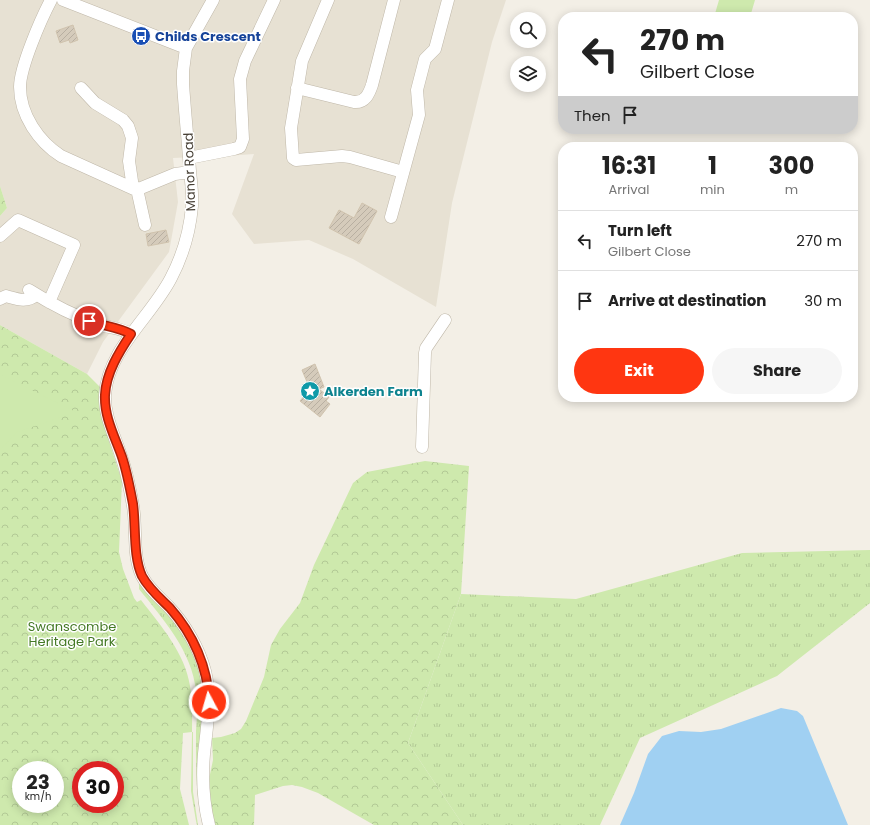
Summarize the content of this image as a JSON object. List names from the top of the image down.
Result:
{
  "streets": {
    "street": ["Manor Road"]
  },
  "parks": ["Swanscombe Heritage Park"],
  "places": {
    "bus stop": ["Childs Crescent"],
    "place": ["Alkerden Farm"]
  },
  "page": {
    "turn": ["270 m", "Gilbert Close"],
    "then": "Then",
    "eta": [
      "16:31",
      "Arrival",
      "1",
      "min",
      "300",
      "m"
    ],
    "list": [
      {
        "name": "Turn left",
        "note": "Gilbert Close",
        "value": "270 m"
      },
      {
        "name": "Arrive at destination",
        "value": "30 m"
      }
    ],
    "buttons": ["Exit", "Share"],
    "speed": "23 km/h",
    "limit": "30"
  }
}
